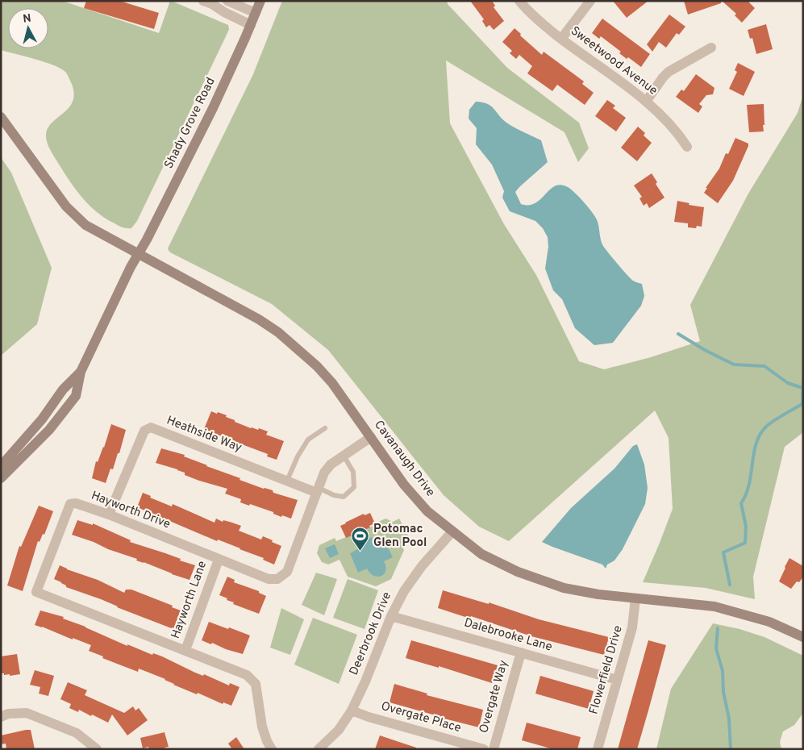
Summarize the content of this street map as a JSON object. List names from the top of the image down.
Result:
{
  "streets": {
    "main road": ["Shady Grove Road", "Cavanaugh Drive"],
    "street": [
      "Sweetwood Avenue",
      "Heathside Way",
      "Hayworth Drive",
      "Hayworth Lane",
      "Deerbrook Drive",
      "Dalebrooke Lane",
      "Flowerfield Drive",
      "Overgate Way",
      "Overgate Place"
    ]
  },
  "crossings": [
    ["Shady Grove Road", "Cavanaugh Drive"],
    ["Heathside Way", "Hayworth Drive"],
    ["Cavanaugh Drive", "Hayworth Drive"],
    ["Cavanaugh Drive", "Deerbrook Drive"],
    ["Cavanaugh Drive", "Flowerfield Drive"],
    ["Hayworth Drive", "Hayworth Lane"],
    ["Deerbrook Drive", "Dalebrooke Lane"],
    ["Deerbrook Drive", "Overgate Place"],
    ["Dalebrooke Lane", "Flowerfield Drive"],
    ["Dalebrooke Lane", "Overgate Way"]
  ],
  "places": {
    "sports": ["Potomac Glen Pool"]
  },
  "north": "top"
}
